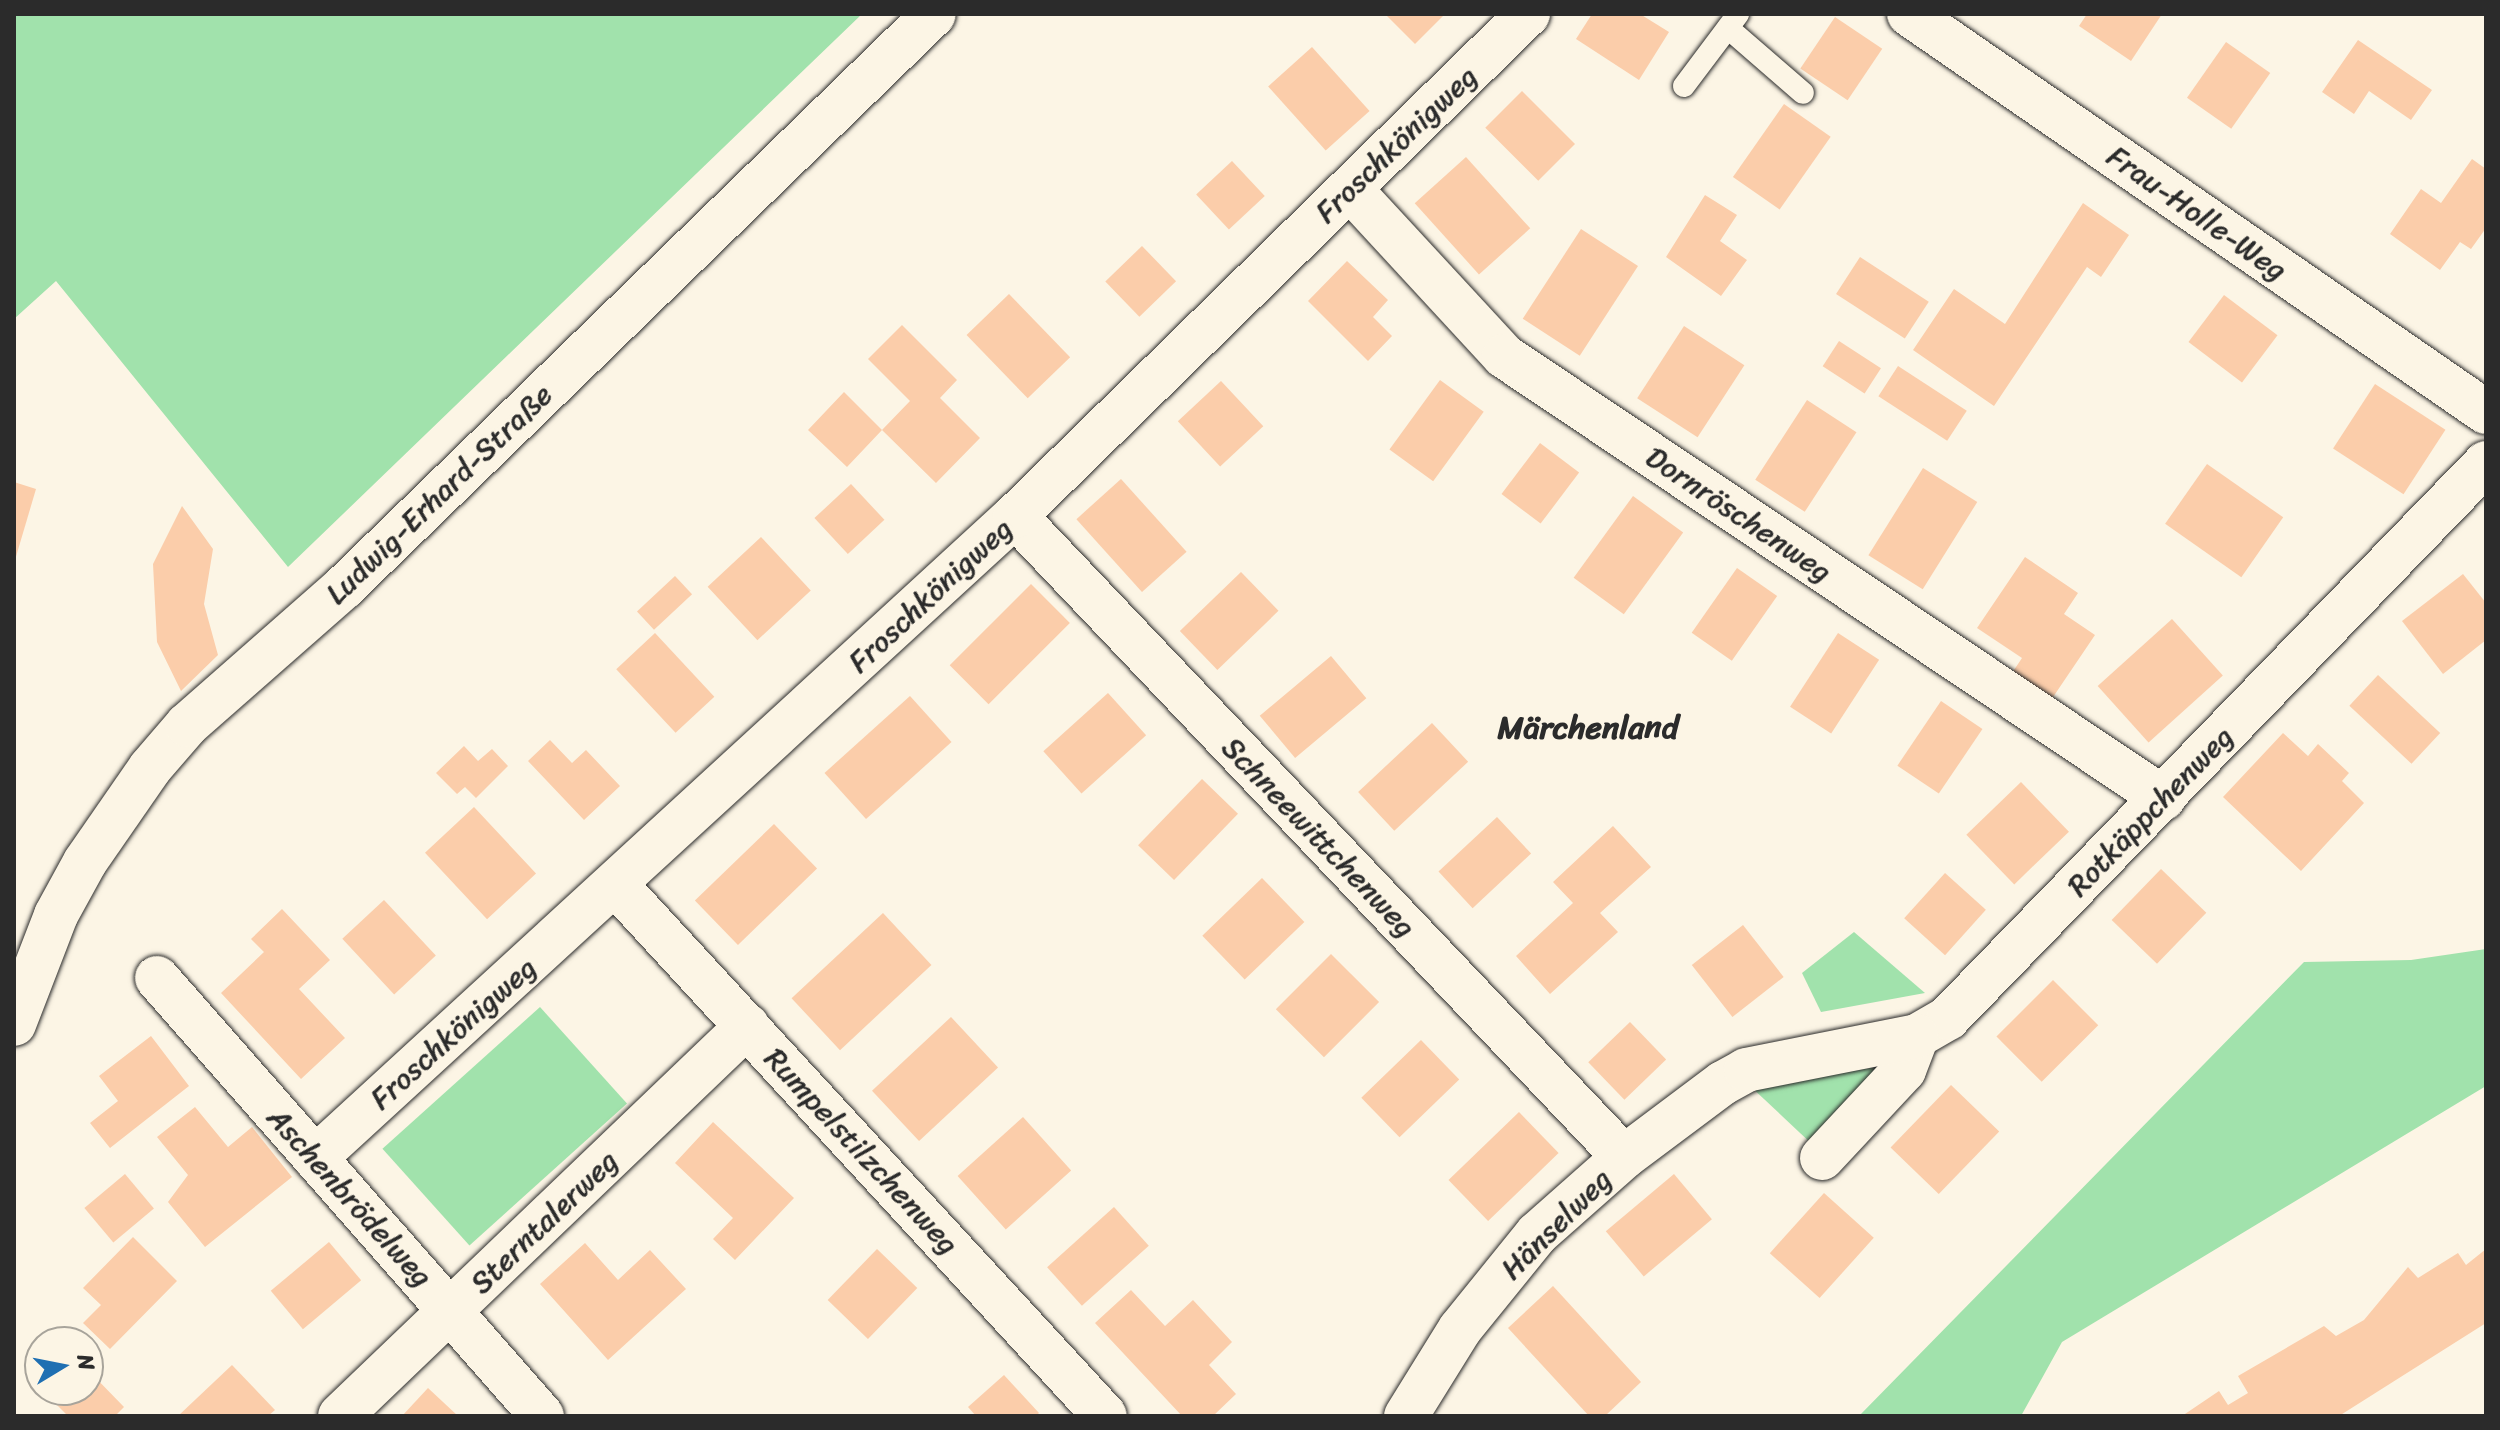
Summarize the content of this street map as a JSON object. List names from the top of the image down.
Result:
{
  "streets": {
    "street": [
      "Froschkönigweg",
      "Frau-Holle-Weg",
      "Ludwig-Erhard-Straße",
      "Dornröschenweg",
      "Rotkäppchenweg",
      "Schneewittchenweg",
      "Rumpelstilzchenweg",
      "Aschenbrödelweg",
      "Sterntalerweg",
      "Hänselweg"
    ]
  },
  "crossings": [
    ["Froschkönigweg", "Dornröschenweg"],
    ["Froschkönigweg", "Schneewittchenweg"],
    ["Froschkönigweg", "Rumpelstilzchenweg"],
    ["Froschkönigweg", "Aschenbrödelweg"],
    ["Dornröschenweg", "Rotkäppchenweg"],
    ["Rotkäppchenweg", "Hänselweg"],
    ["Schneewittchenweg", "Hänselweg"],
    ["Rumpelstilzchenweg", "Sterntalerweg"],
    ["Aschenbrödelweg", "Sterntalerweg"]
  ],
  "districts": ["Märchenland"],
  "north": "right"
}
